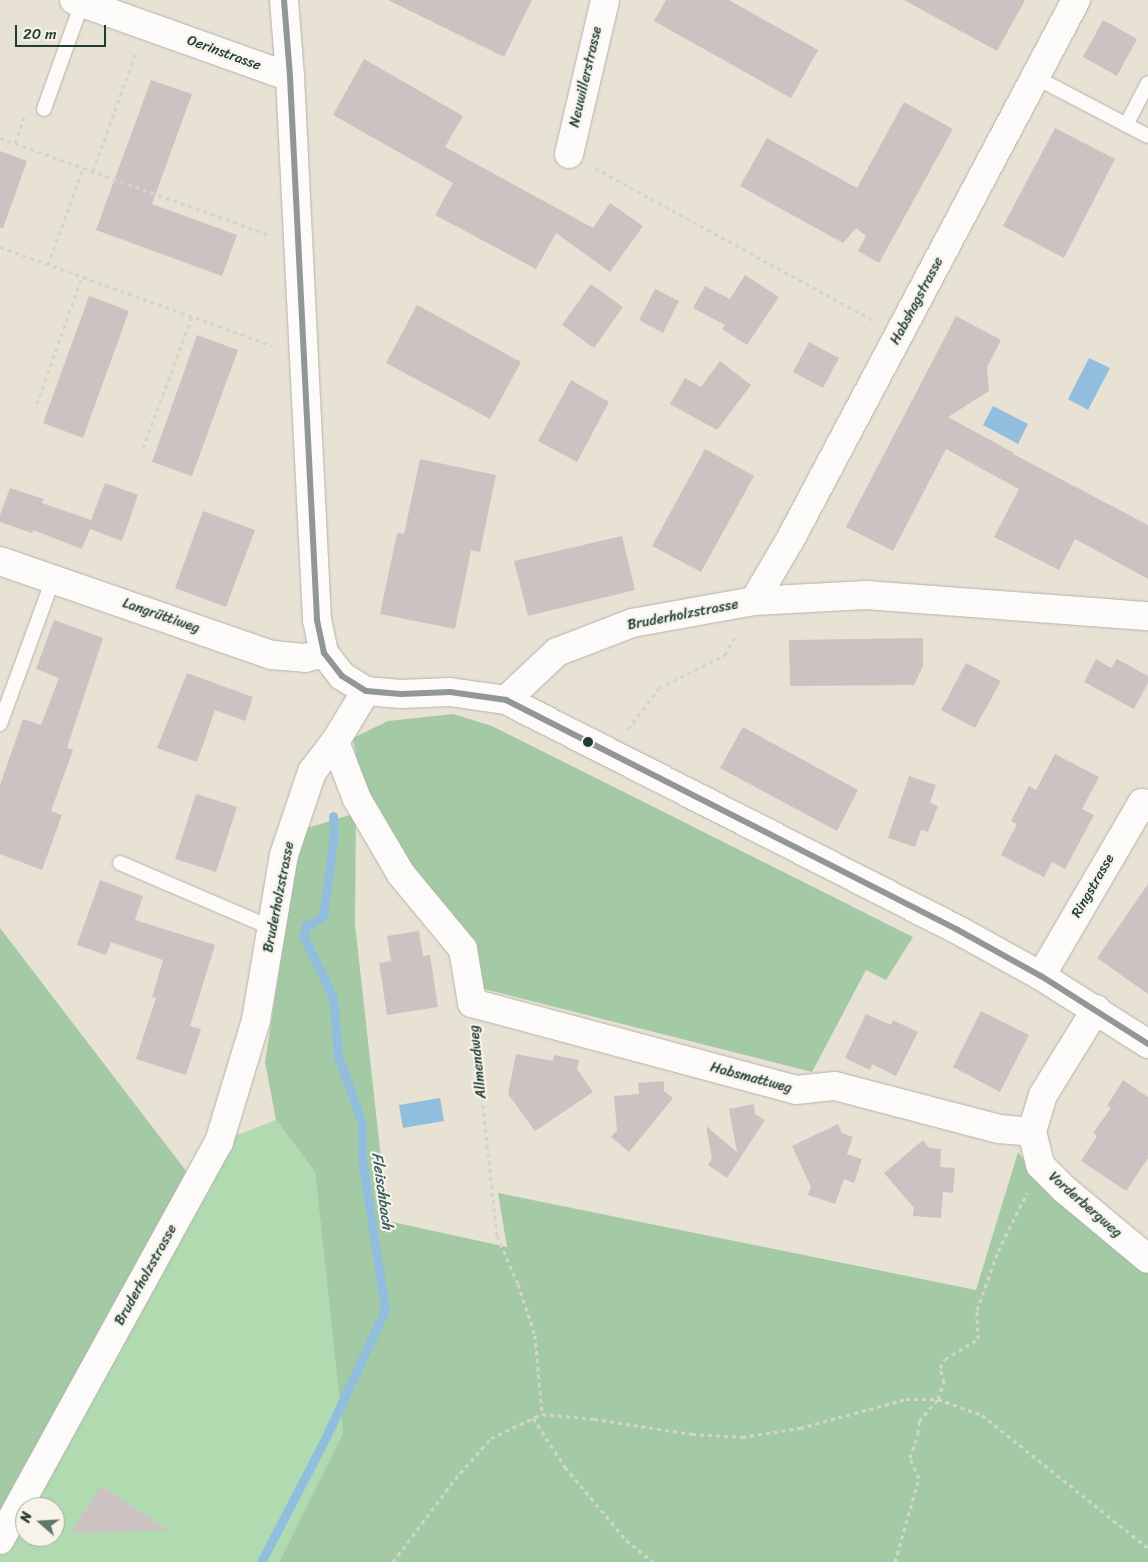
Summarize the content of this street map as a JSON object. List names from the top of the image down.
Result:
{
  "streets": {
    "street": [
      "Oerinstrasse",
      "Neuwillerstrasse",
      "Habshagstrasse",
      "Bruderholzstrasse",
      "Langrüttiweg",
      "Ringstrasse",
      "Habsmattweg",
      "Vorderbergweg"
    ],
    "path": ["Allmendweg"]
  },
  "crossings": [
    ["Habshagstrasse", "Bruderholzstrasse"],
    ["Allmendweg", "Habsmattweg"],
    ["Habsmattweg", "Vorderbergweg"]
  ],
  "water": ["Fleischbach"],
  "scale_bar": "20 m",
  "north": "left"
}
